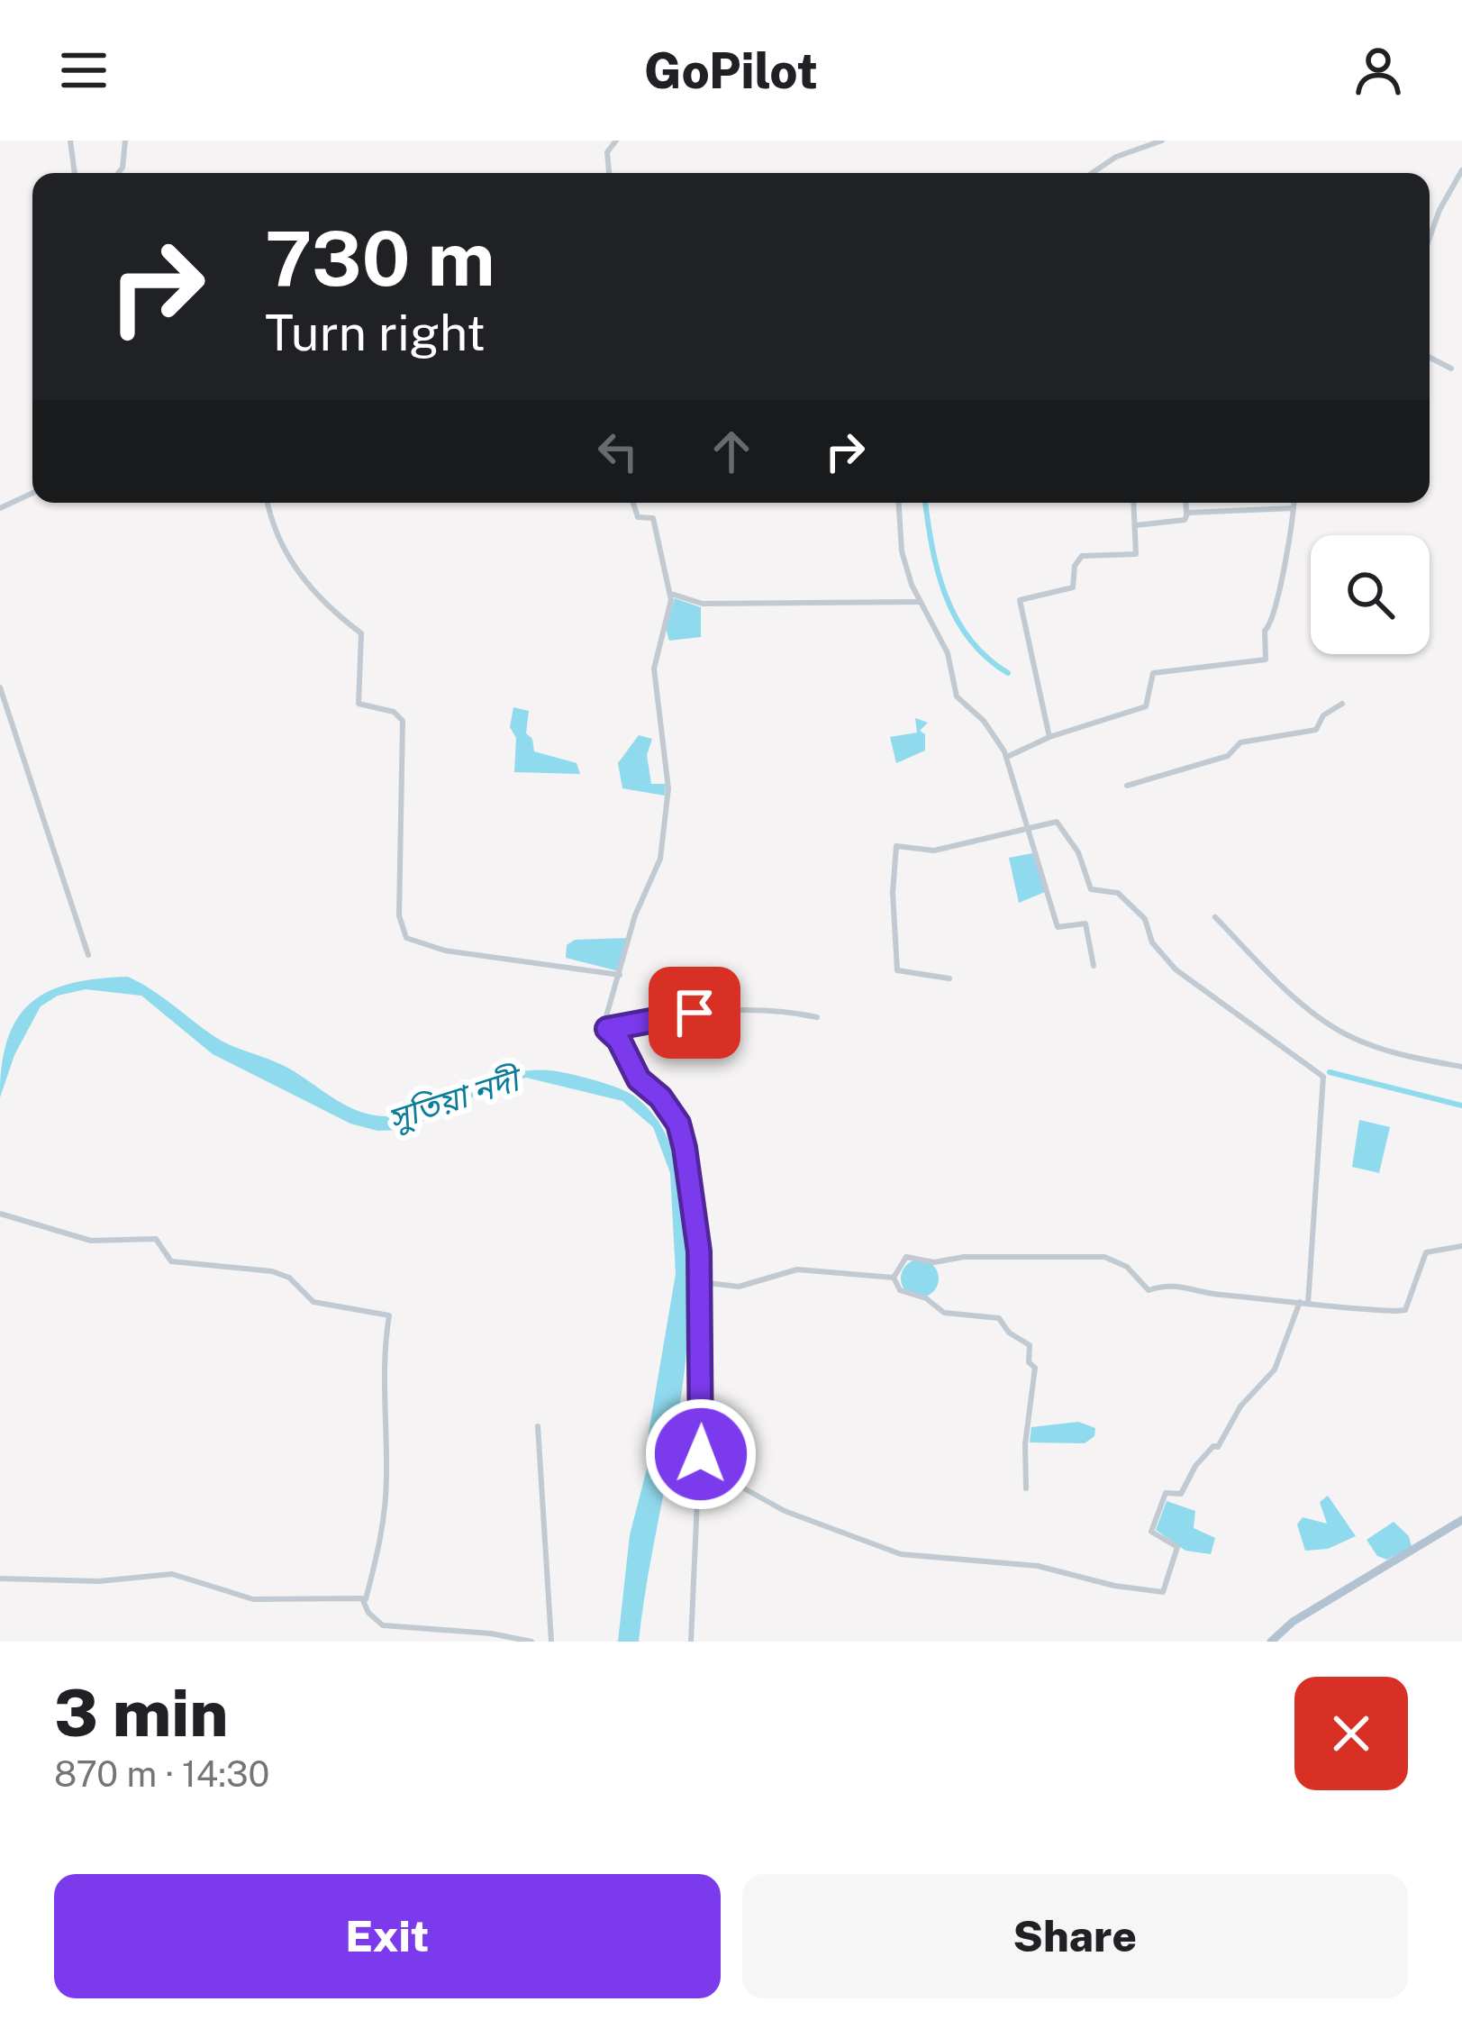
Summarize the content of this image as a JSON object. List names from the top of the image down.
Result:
{
  "water": ["সুতিয়া নদী"],
  "page": {
    "header": "GoPilot",
    "turn": ["730 m", "Turn right"],
    "heading": ["3 min", "870 m · 14:30"],
    "buttons": ["Exit", "Share"]
  }
}
